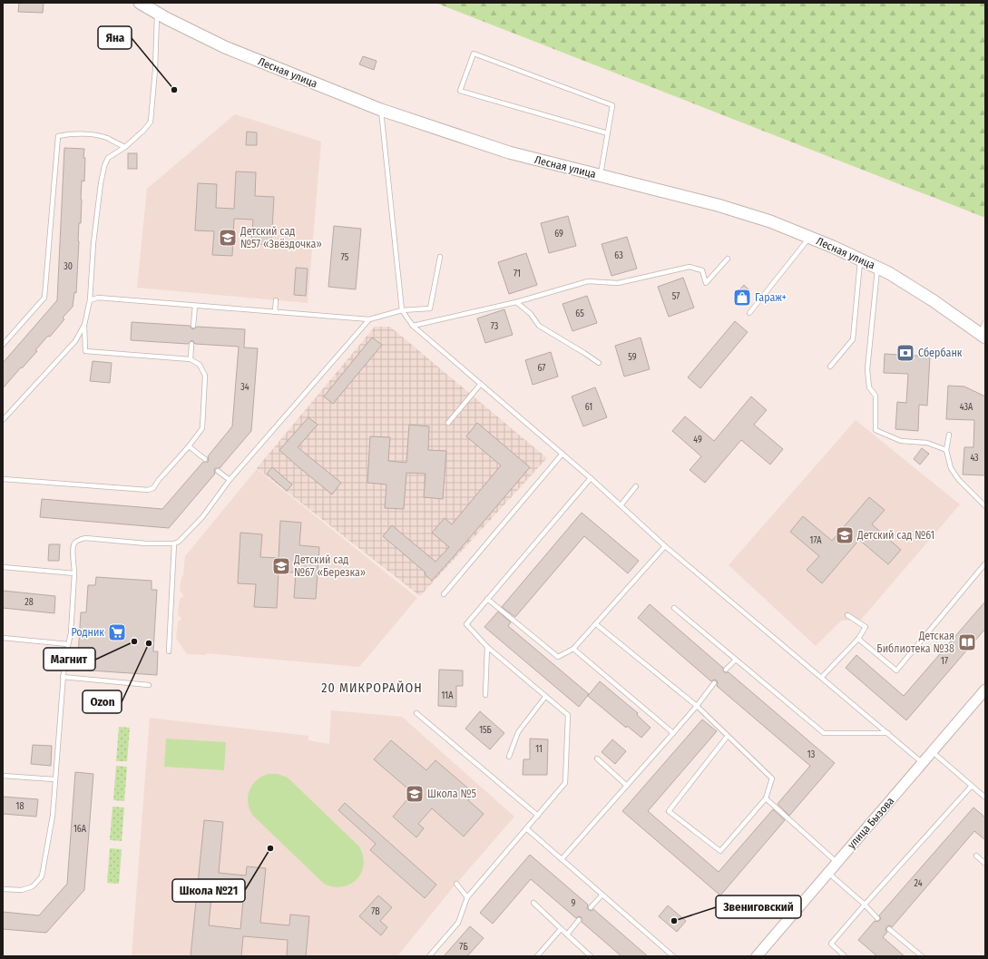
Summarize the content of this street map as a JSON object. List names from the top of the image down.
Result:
{
  "streets": {
    "main road": ["Лесная улица"],
    "street": ["улица Бызова"]
  },
  "districts": ["20 МИКРОРАЙОН"],
  "places": {
    "other": [
      "Яна",
      "Магнит",
      "Ozon",
      "Школа №21",
      "Звениговский"
    ],
    "school or university": [
      "Детский сад №57 «Звёздочка»",
      "Детский сад №61",
      "Детский сад №67 «Березка»",
      "Школа №5"
    ],
    "shop": ["Гараж+"],
    "bank": ["Сбербанк"],
    "supermarket": ["Родник"],
    "library": ["Детская Библиотека №38"]
  },
  "house_numbers": [
    "69",
    "63",
    "75",
    "30",
    "71",
    "57",
    "65",
    "73",
    "59",
    "67",
    "34",
    "61",
    "43А",
    "49",
    "43",
    "17А",
    "28",
    "17",
    "11А",
    "15Б",
    "11",
    "13",
    "18",
    "16А",
    "24",
    "9",
    "7В",
    "7Б"
  ]
}
